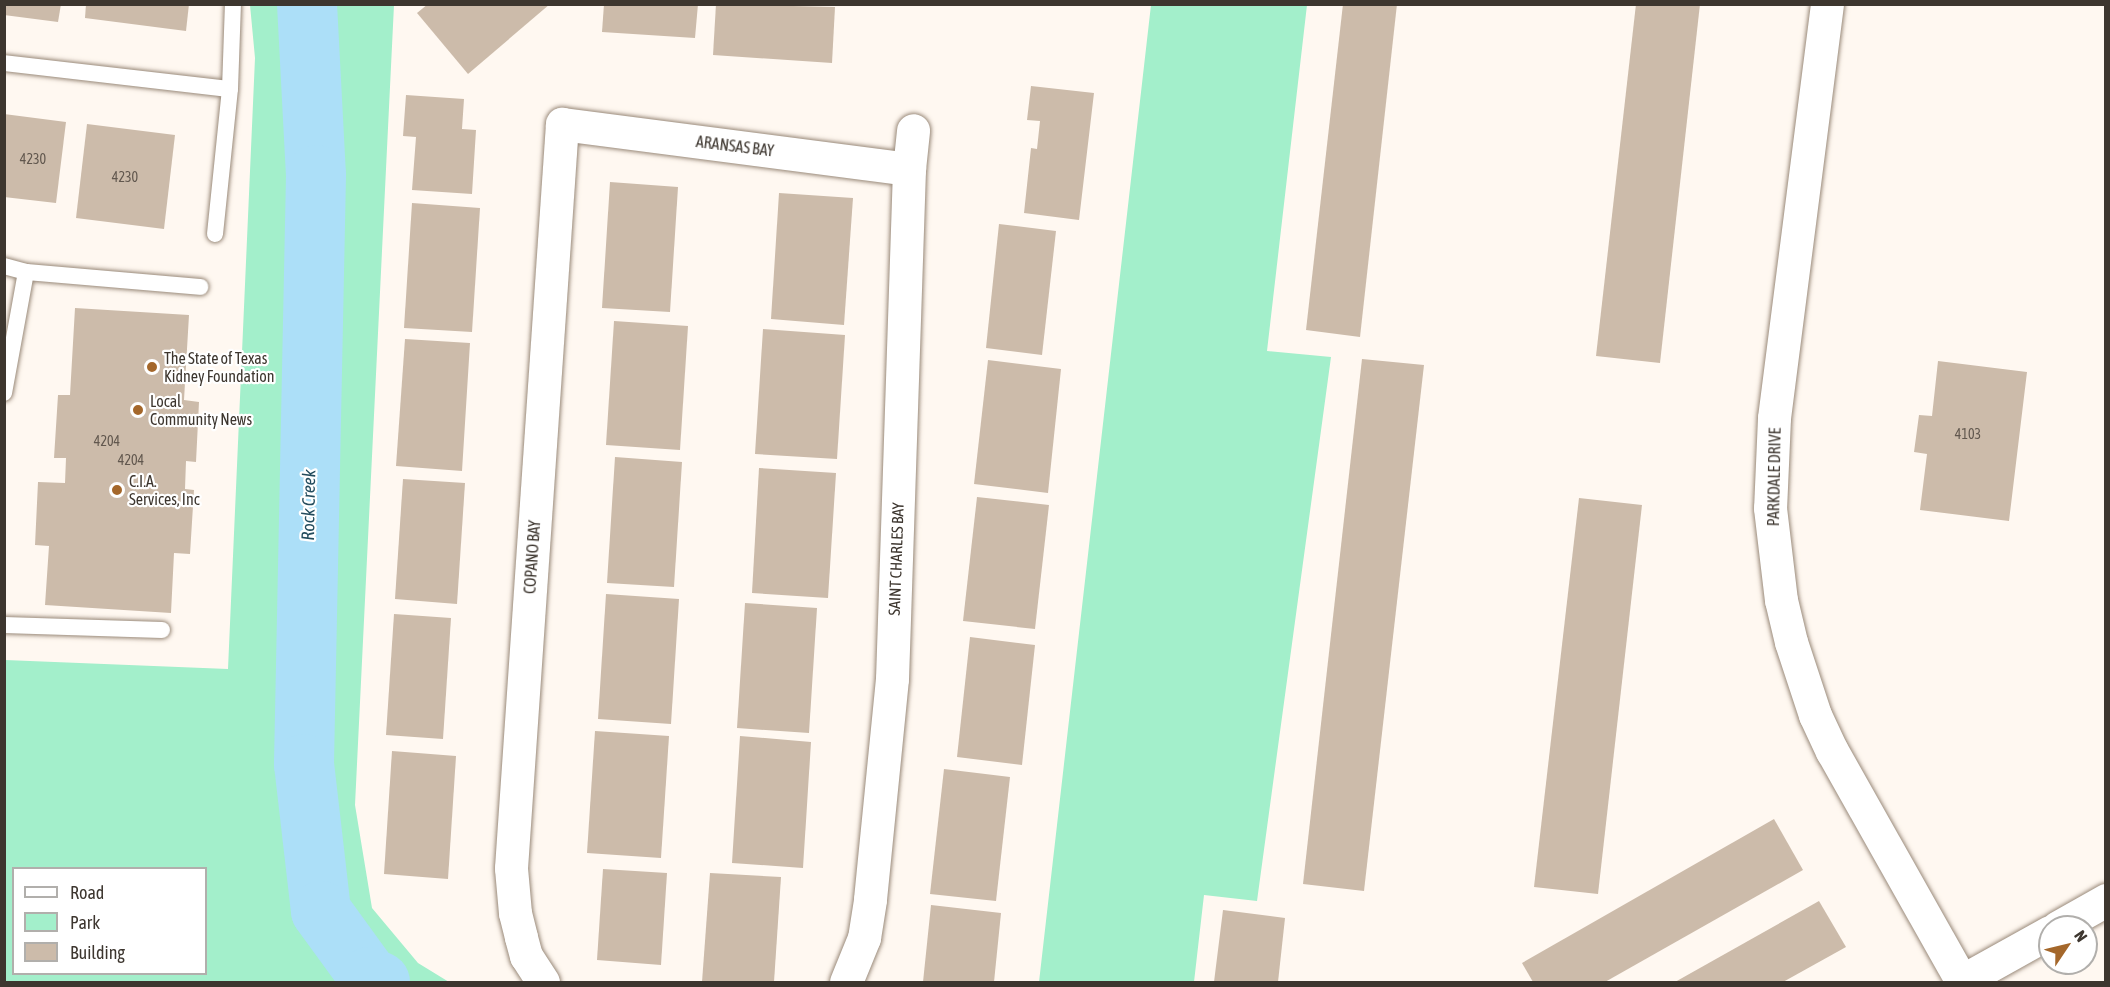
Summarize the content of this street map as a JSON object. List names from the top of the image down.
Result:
{
  "streets": {
    "street": [
      "ARANSAS BAY",
      "PARKDALE DRIVE",
      "COPANO BAY",
      "SAINT CHARLES BAY"
    ]
  },
  "crossings": [
    ["ARANSAS BAY", "COPANO BAY"],
    ["ARANSAS BAY", "SAINT CHARLES BAY"]
  ],
  "water": ["Rock Creek"],
  "places": ["The State of Texas Kidney Foundation", "Local Community News", "C.I.A. Services, Inc"],
  "house_numbers": [
    "4230",
    "4230",
    "4103",
    "4204",
    "4204"
  ],
  "legend": ["Road", "Park", "Building"],
  "north": "top right"
}
